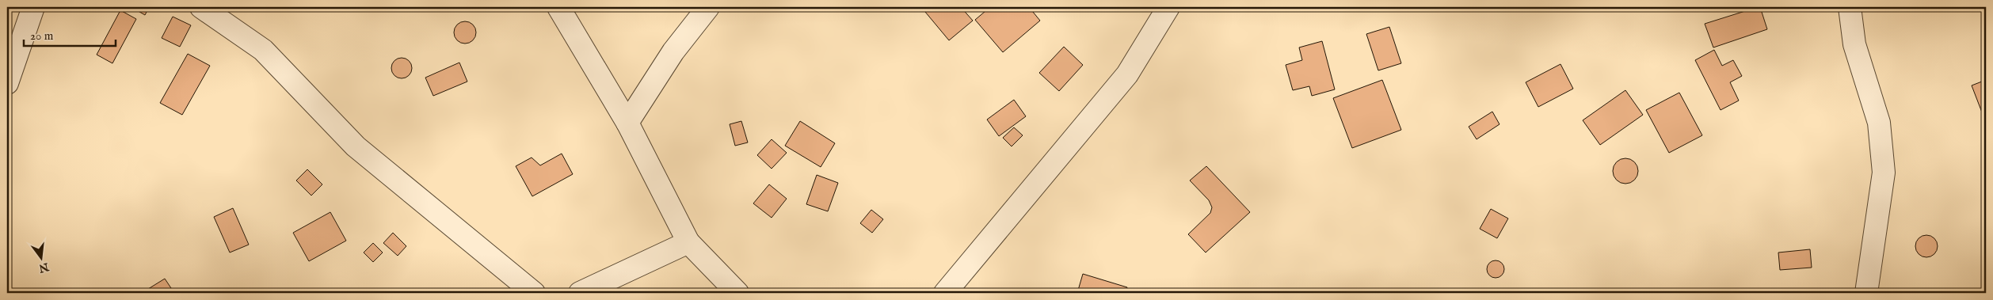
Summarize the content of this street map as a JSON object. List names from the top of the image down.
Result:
{
  "scale_bar": "20 m",
  "north": "bottom"
}
